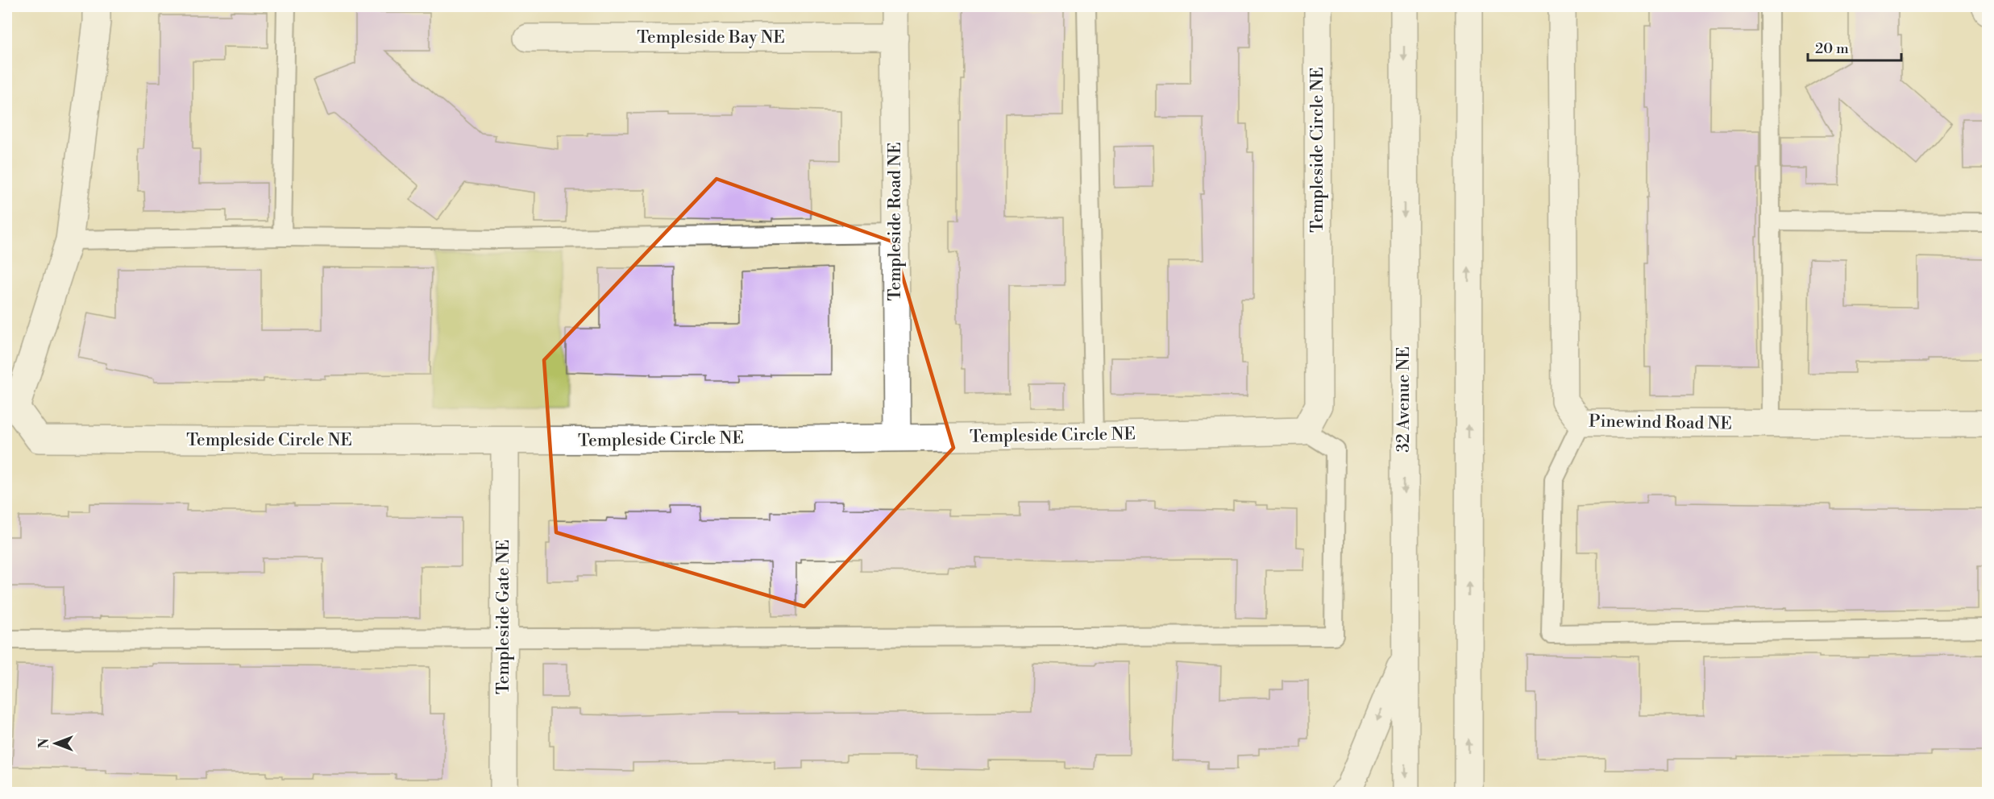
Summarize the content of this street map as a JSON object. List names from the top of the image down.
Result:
{
  "streets": {
    "street": [
      "Templeside Bay NE",
      "Templeside Circle NE",
      "Templeside Road NE",
      "32 Avenue NE",
      "Pinewind Road NE",
      "Templeside Gate NE"
    ]
  },
  "crossings": [
    ["Templeside Bay NE", "Templeside Road NE"],
    ["Templeside Circle NE", "Templeside Road NE"],
    ["Templeside Circle NE", "Templeside Gate NE"]
  ],
  "scale_bar": "20 m",
  "north": "left"
}
